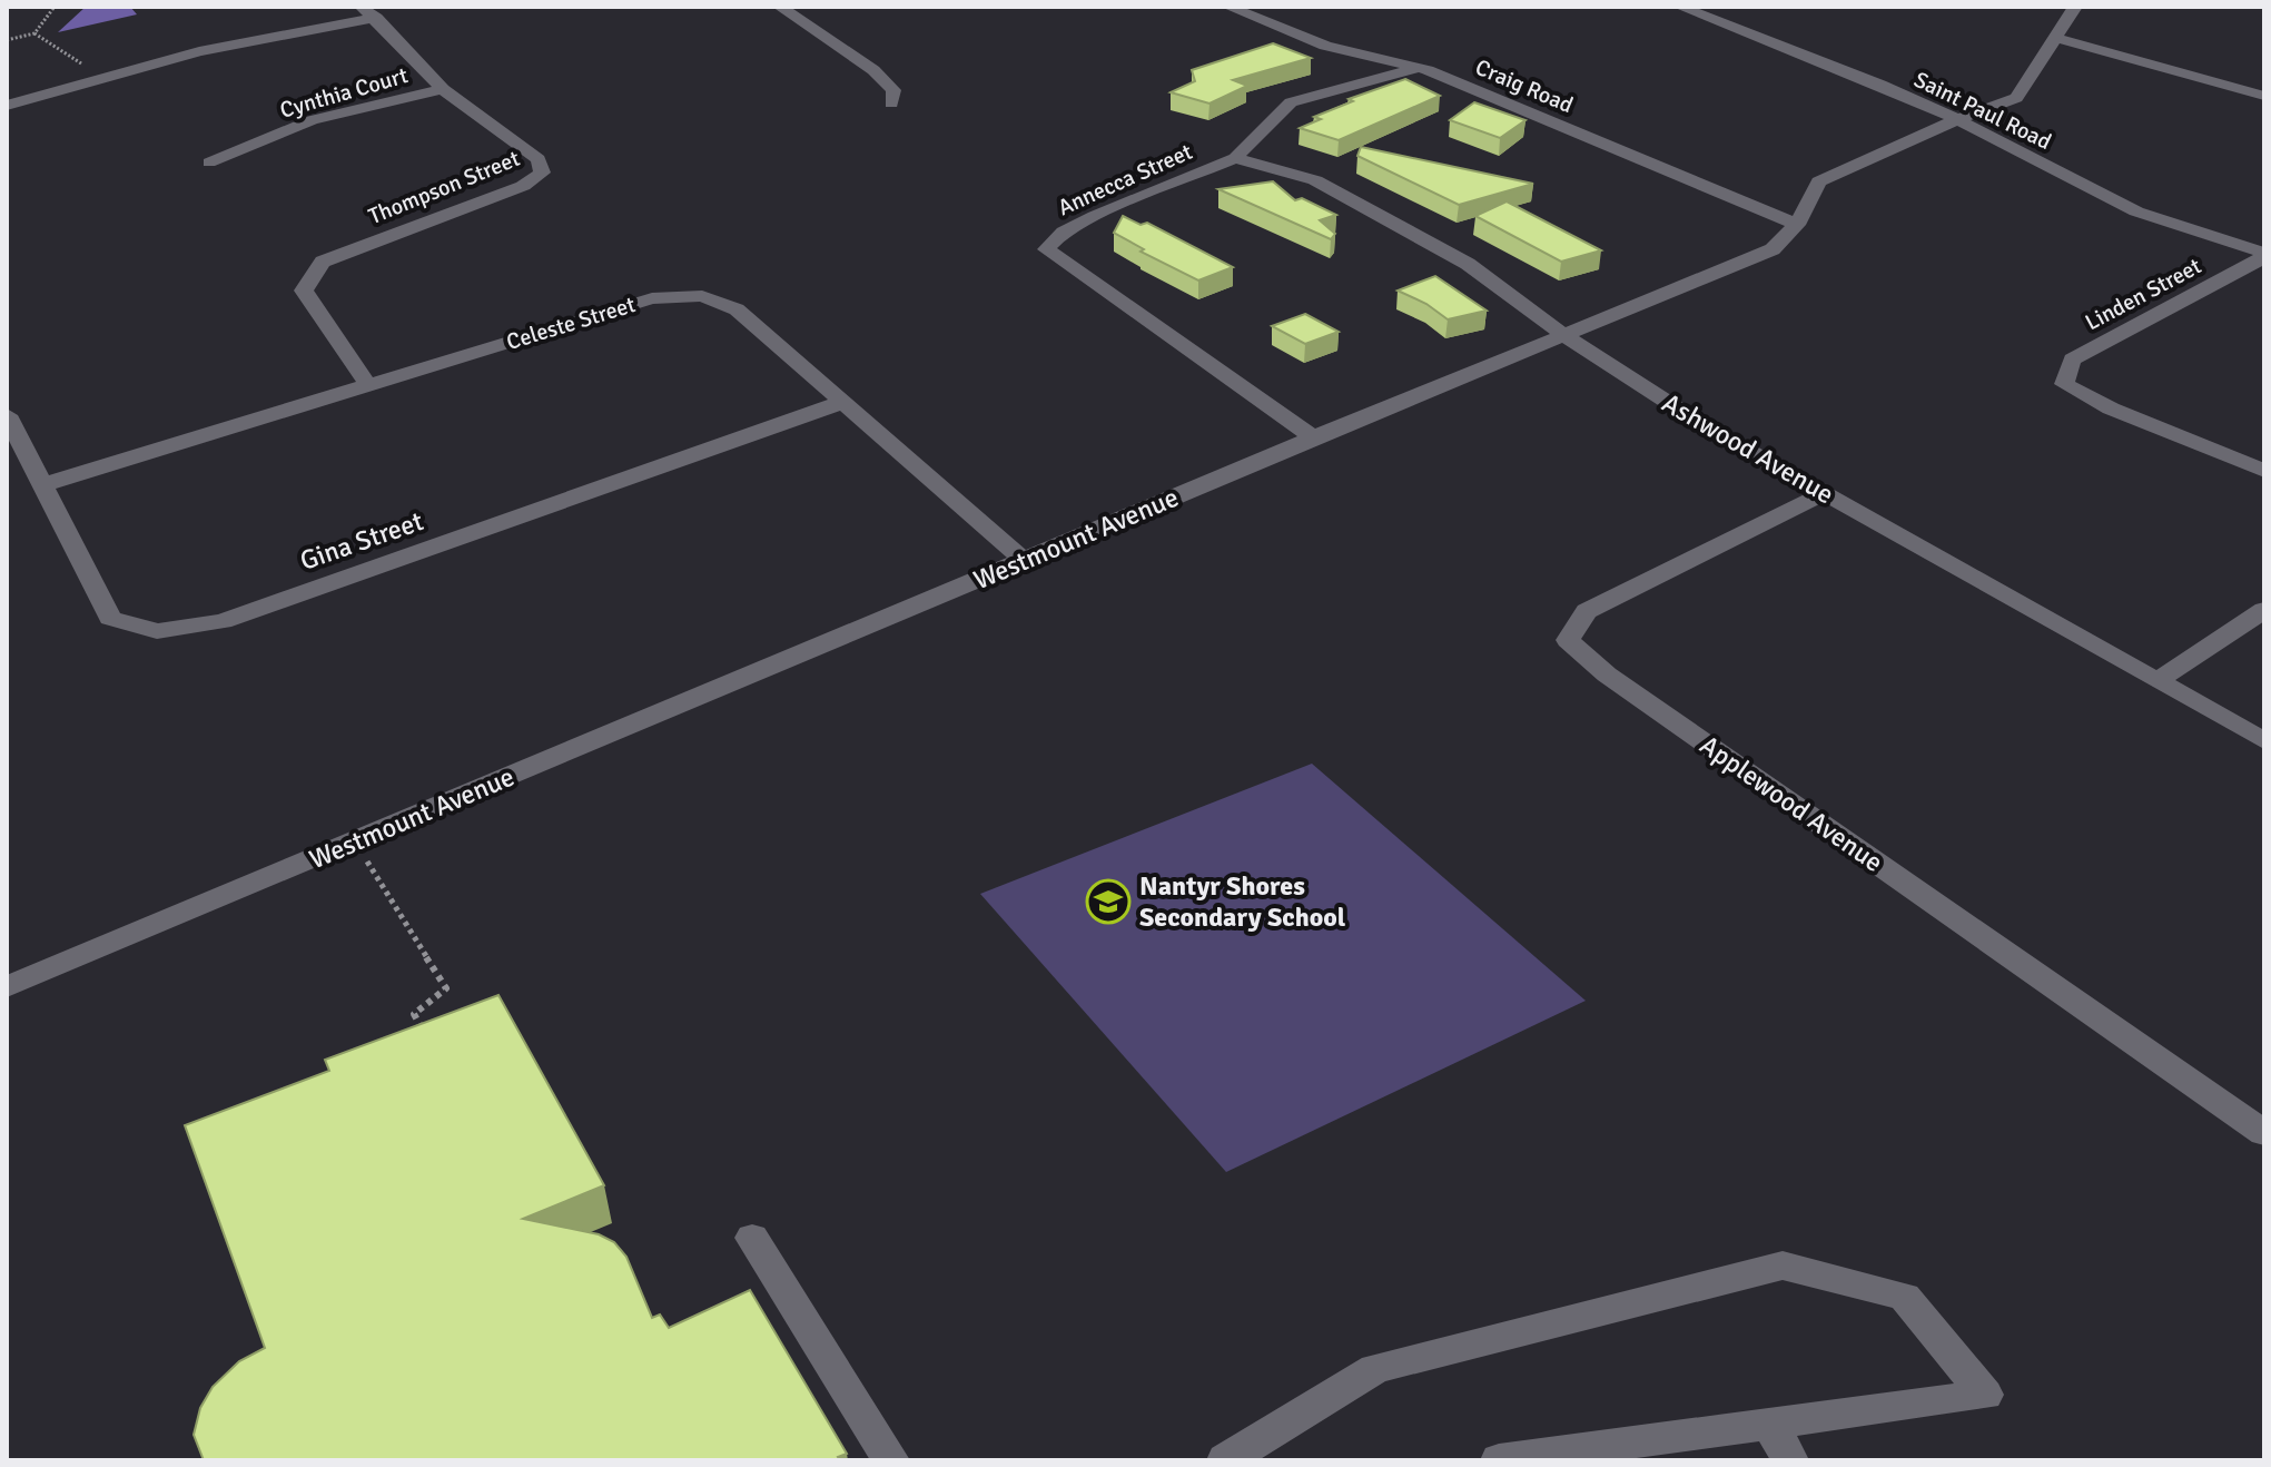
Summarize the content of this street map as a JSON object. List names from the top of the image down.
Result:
{
  "streets": {
    "street": [
      "Craig Road",
      "Cynthia Court",
      "Saint Paul Road",
      "Annecca Street",
      "Thompson Street",
      "Linden Street",
      "Celeste Street",
      "Ashwood Avenue",
      "Westmount Avenue",
      "Gina Street",
      "Applewood Avenue"
    ]
  },
  "crossings": [
    ["Craig Road", "Annecca Street"],
    ["Craig Road", "Westmount Avenue"],
    ["Cynthia Court", "Thompson Street"],
    ["Saint Paul Road", "Linden Street"],
    ["Saint Paul Road", "Westmount Avenue"],
    ["Annecca Street", "Ashwood Avenue"],
    ["Annecca Street", "Westmount Avenue"],
    ["Thompson Street", "Celeste Street"],
    ["Celeste Street", "Westmount Avenue"],
    ["Celeste Street", "Gina Street"],
    ["Ashwood Avenue", "Westmount Avenue"],
    ["Ashwood Avenue", "Applewood Avenue"]
  ],
  "places": {
    "school or university": ["Nantyr Shores Secondary School"]
  }
}
